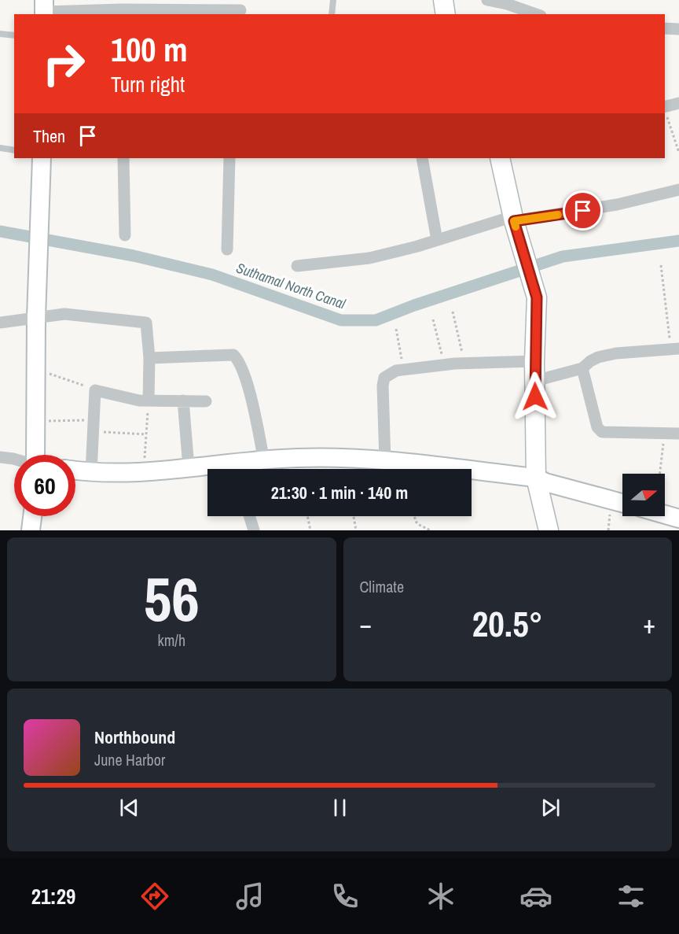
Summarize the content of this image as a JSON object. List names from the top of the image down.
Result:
{
  "water": ["Suthamal North Canal"],
  "north": "right",
  "page": {
    "turn": ["100 m", "Turn right"],
    "then": "Then",
    "limit": "60",
    "trip": "21:30 · 1 min · 140 m",
    "tile": [
      ["56", "km/h"],
      "Climate"
    ],
    "heat": ["−", "20.5°", "+"],
    "song": ["Northbound", "June Harbor"],
    "tabs": "21:29"
  }
}
